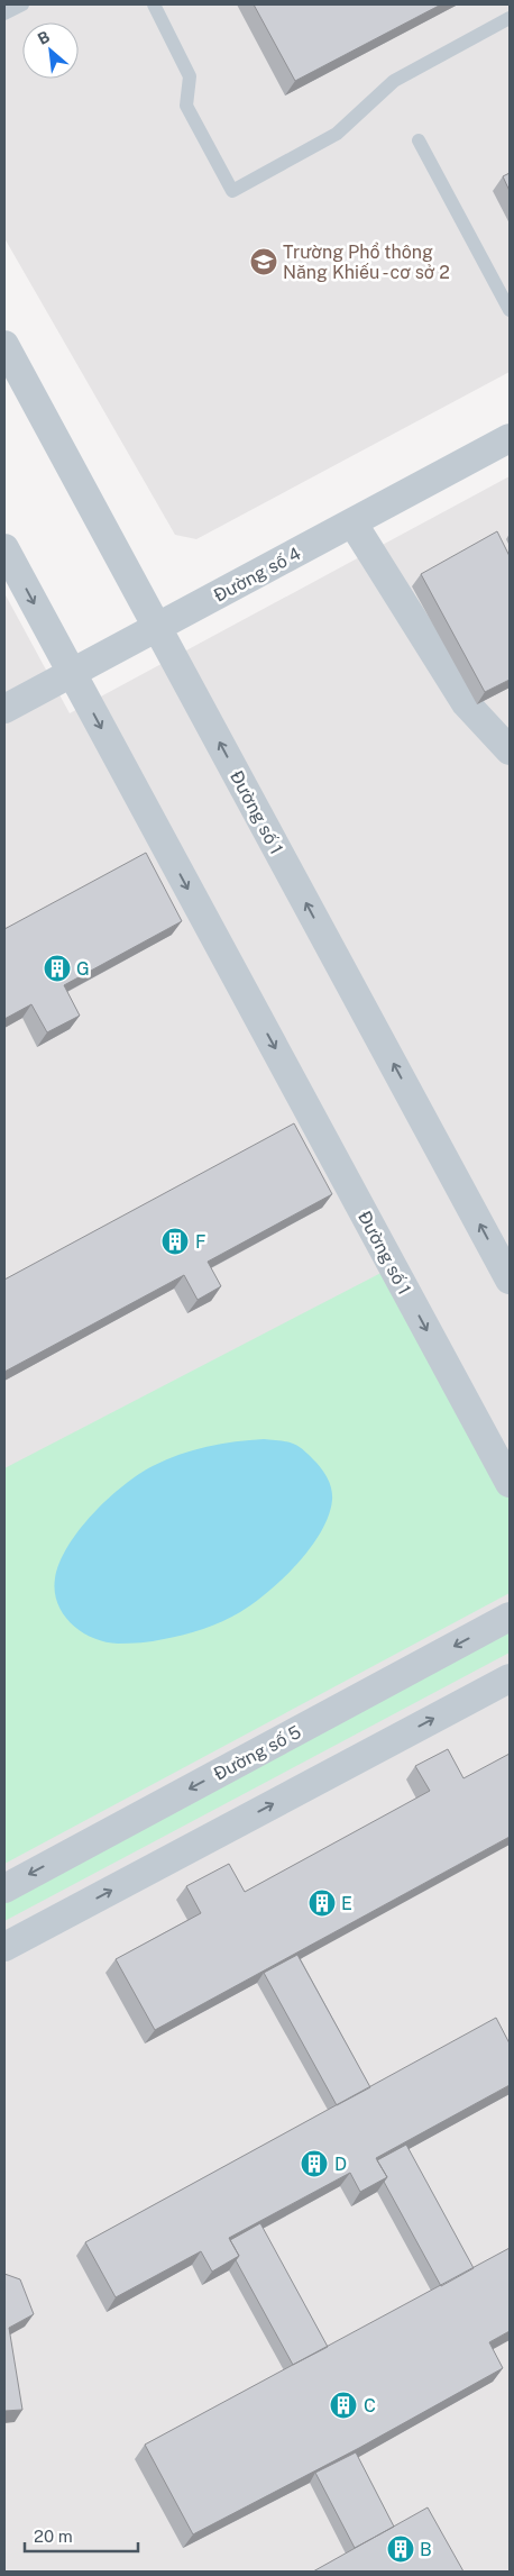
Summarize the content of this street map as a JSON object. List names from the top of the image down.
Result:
{
  "streets": {
    "street": ["Đường số 4", "Đường số 1", "Đường số 5"]
  },
  "crossings": [
    ["Đường số 4", "Đường số 1"]
  ],
  "places": {
    "school or university": ["Trường Phổ thông Năng Khiếu - cơ sở 2"],
    "building": [
      "G",
      "F",
      "E",
      "D",
      "C",
      "B"
    ]
  },
  "scale_bar": "20 m",
  "north": "top left"
}
